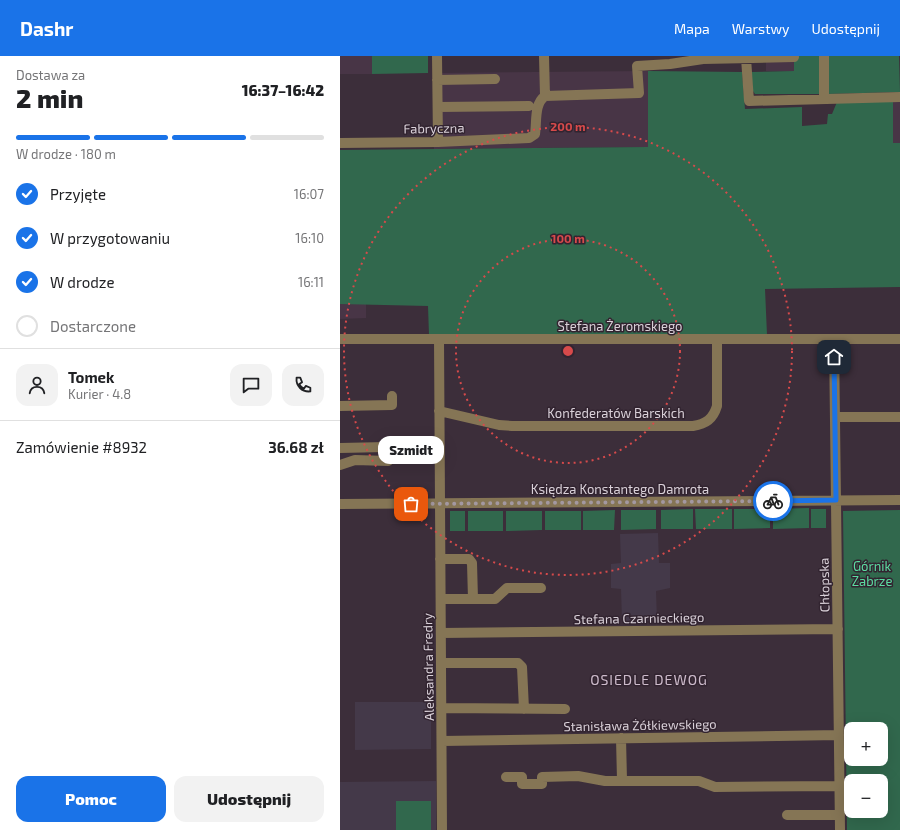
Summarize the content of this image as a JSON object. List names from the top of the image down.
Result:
{
  "streets": {
    "street": [
      "Fabryczna",
      "Stefana Żeromskiego",
      "Konfederatów Barskich",
      "Księdza Konstantego Damrota",
      "Chłopska",
      "Stefana Czarnieckiego",
      "Aleksandra Fredry",
      "Stanisława Żółkiewskiego"
    ]
  },
  "crossings": [
    ["Stefana Żeromskiego", "Konfederatów Barskich"],
    ["Stefana Żeromskiego", "Chłopska"],
    ["Stefana Żeromskiego", "Aleksandra Fredry"],
    ["Konfederatów Barskich", "Aleksandra Fredry"],
    ["Księdza Konstantego Damrota", "Chłopska"],
    ["Księdza Konstantego Damrota", "Aleksandra Fredry"],
    ["Chłopska", "Stefana Czarnieckiego"],
    ["Chłopska", "Stanisława Żółkiewskiego"],
    ["Stefana Czarnieckiego", "Aleksandra Fredry"],
    ["Aleksandra Fredry", "Stanisława Żółkiewskiego"]
  ],
  "districts": ["OSIEDLE DEWOG"],
  "parks": ["Górnik Zabrze"],
  "places": ["Szmidt"],
  "page": {
    "header": "Dashr",
    "nav": ["Mapa", "Warstwy", "Udostępnij"],
    "heading": ["2 min", "Dostawa za", "16:37–16:42"],
    "panel": [
      "Tomek",
      "Kurier · 4.8",
      "Zamówienie #8932",
      "36.68 zł"
    ],
    "bar": "W drodze · 180 m",
    "list": [
      ["Przyjęte", "16:07"],
      ["W przygotowaniu", "16:10"],
      ["W drodze", "16:11"],
      "Dostarczone"
    ],
    "bubble": "Szmidt",
    "map_buttons": ["+", "−"],
    "buttons": ["Pomoc", "Udostępnij"]
  },
  "rings": ["200 m", "100 m"]
}
